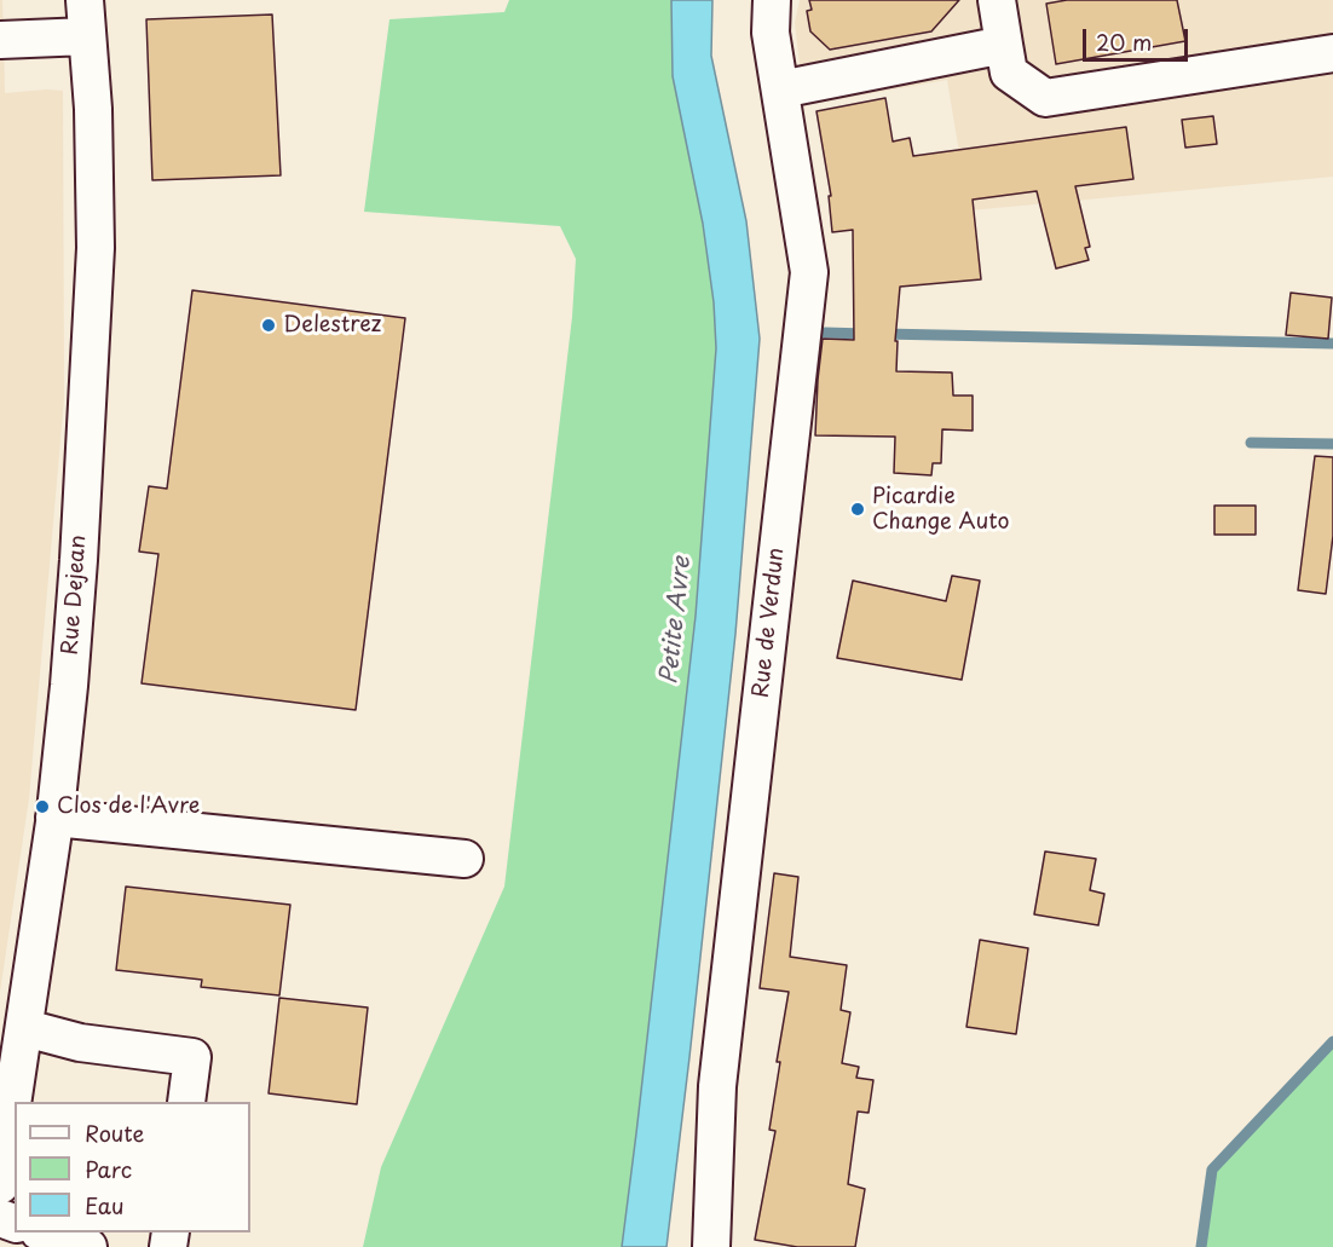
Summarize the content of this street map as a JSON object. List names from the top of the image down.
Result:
{
  "streets": {
    "street": ["Rue Dejean", "Rue de Verdun"]
  },
  "water": ["Petite Avre"],
  "places": ["Delestrez", "Picardie Change Auto", "Clos de l'Avre"],
  "legend": ["Route", "Parc", "Eau"],
  "scale_bar": "20 m"
}
